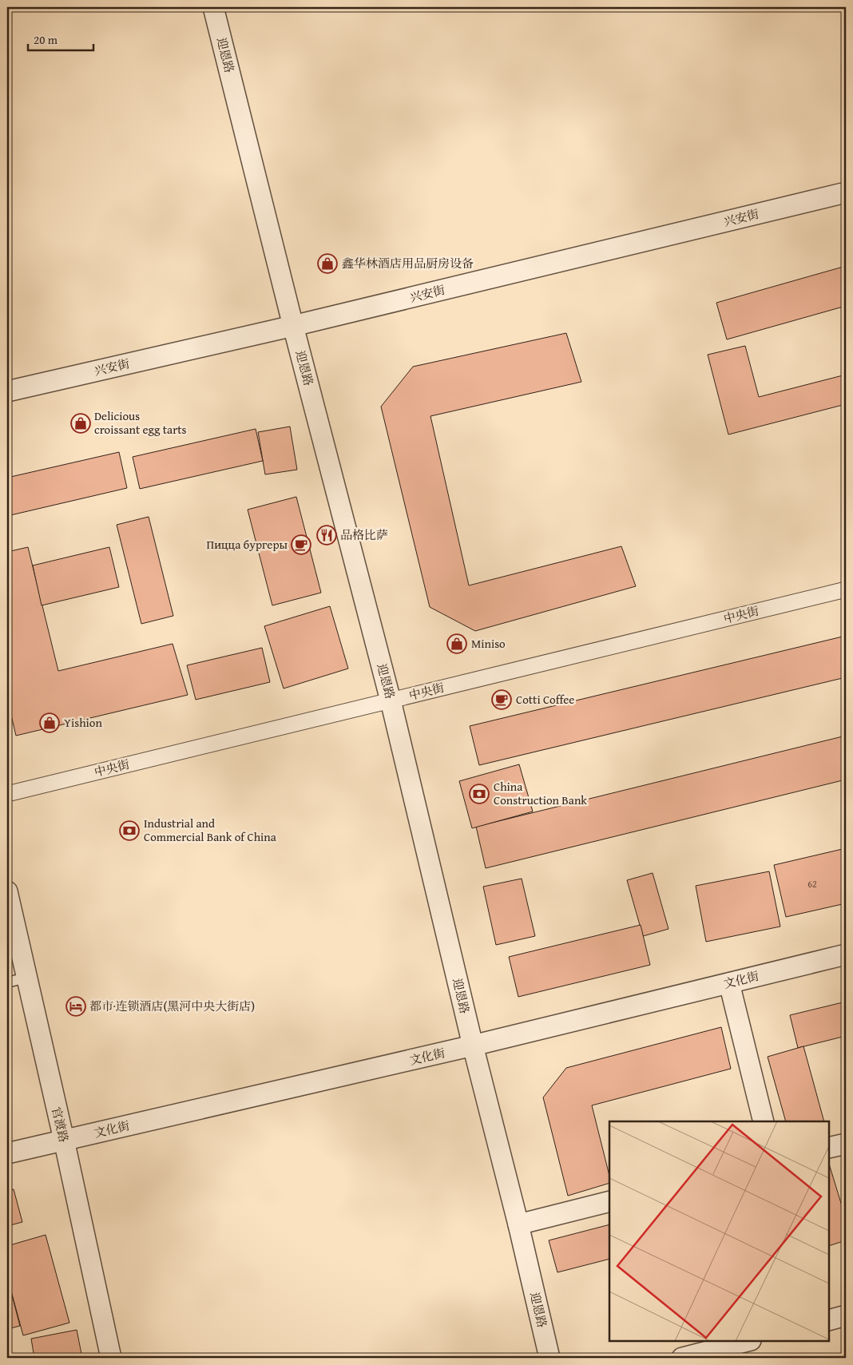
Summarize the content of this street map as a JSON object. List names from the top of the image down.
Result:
{
  "streets": {
    "street": [
      "迎恩路",
      "兴安街",
      "中央街",
      "文化街",
      "官渡路"
    ]
  },
  "crossings": [
    ["迎恩路", "兴安街"],
    ["迎恩路", "中央街"],
    ["迎恩路", "文化街"],
    ["文化街", "官渡路"]
  ],
  "places": {
    "shop": [
      "鑫华林酒店用品厨房设备",
      "Delicious croissant egg tarts",
      "Miniso",
      "Yishion"
    ],
    "restaurant": ["品格比萨"],
    "cafe": ["Пицца бургеры", "Cotti Coffee"],
    "bank": ["China Construction Bank", "Industrial and Commercial Bank of China"],
    "hotel": ["都市·连锁酒店(黑河中央大街店)"]
  },
  "house_numbers": ["62"],
  "scale_bar": "20 m"
}
